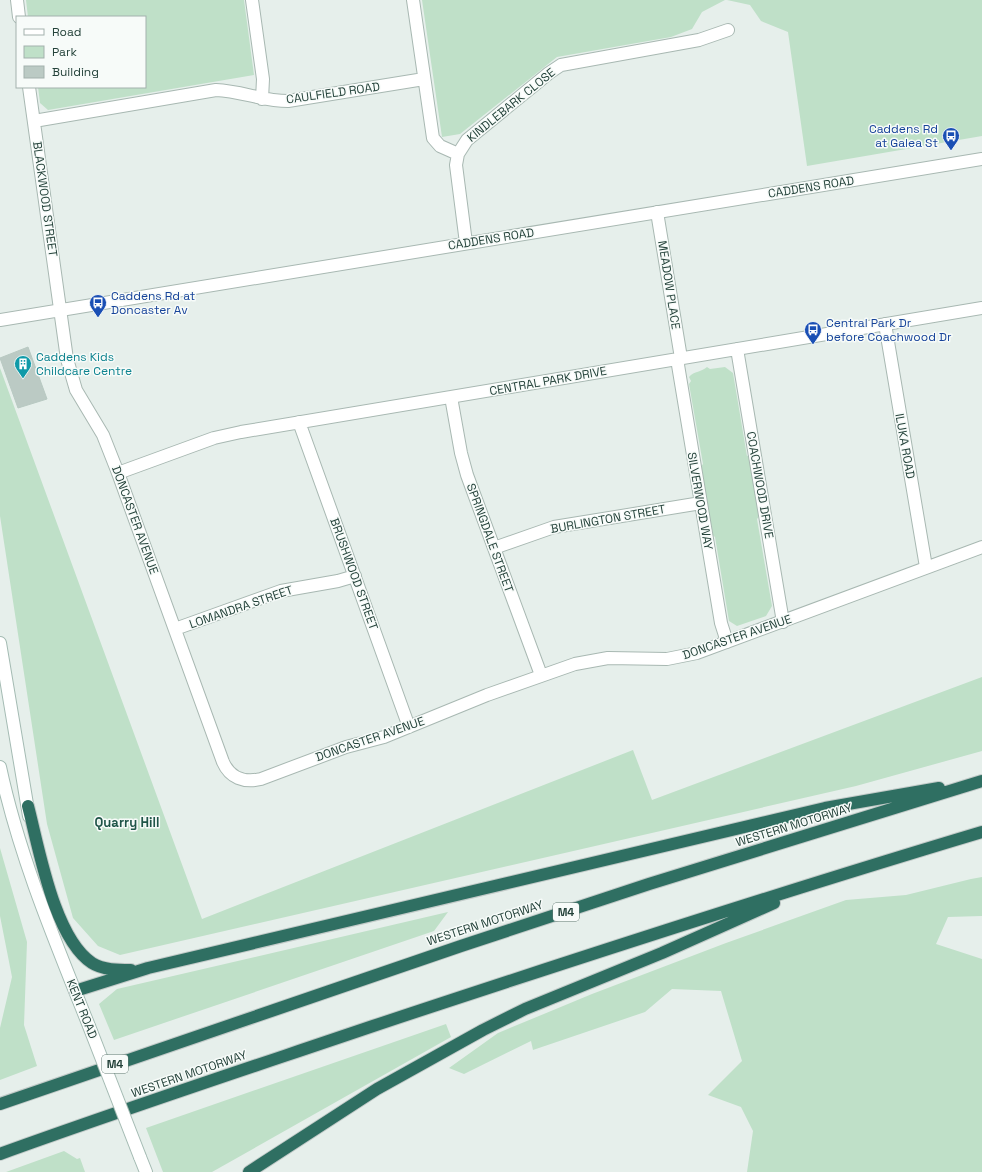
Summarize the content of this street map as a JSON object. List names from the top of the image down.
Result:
{
  "streets": {
    "highway": ["WESTERN MOTORWAY", "M4"],
    "street": [
      "CAULFIELD ROAD",
      "KINDLEBARK CLOSE",
      "CADDENS ROAD",
      "BLACKWOOD STREET",
      "MEADOW PLACE",
      "CENTRAL PARK DRIVE",
      "ILUKA ROAD",
      "COACHWOOD DRIVE",
      "SILVERWOOD WAY",
      "BURLINGTON STREET",
      "DONCASTER AVENUE",
      "SPRINGDALE STREET",
      "BRUSHWOOD STREET",
      "LOMANDRA STREET",
      "KENT ROAD"
    ]
  },
  "crossings": [
    ["CAULFIELD ROAD", "BLACKWOOD STREET"],
    ["KINDLEBARK CLOSE", "CADDENS ROAD"],
    ["CADDENS ROAD", "BLACKWOOD STREET"],
    ["CADDENS ROAD", "MEADOW PLACE"],
    ["CADDENS ROAD", "DONCASTER AVENUE"],
    ["BLACKWOOD STREET", "DONCASTER AVENUE"],
    ["MEADOW PLACE", "CENTRAL PARK DRIVE"],
    ["MEADOW PLACE", "SILVERWOOD WAY"],
    ["CENTRAL PARK DRIVE", "ILUKA ROAD"],
    ["CENTRAL PARK DRIVE", "COACHWOOD DRIVE"],
    ["CENTRAL PARK DRIVE", "SILVERWOOD WAY"],
    ["CENTRAL PARK DRIVE", "DONCASTER AVENUE"],
    ["CENTRAL PARK DRIVE", "SPRINGDALE STREET"],
    ["CENTRAL PARK DRIVE", "BRUSHWOOD STREET"],
    ["ILUKA ROAD", "DONCASTER AVENUE"],
    ["COACHWOOD DRIVE", "DONCASTER AVENUE"],
    ["SILVERWOOD WAY", "BURLINGTON STREET"],
    ["SILVERWOOD WAY", "DONCASTER AVENUE"],
    ["BURLINGTON STREET", "SPRINGDALE STREET"],
    ["DONCASTER AVENUE", "SPRINGDALE STREET"],
    ["DONCASTER AVENUE", "BRUSHWOOD STREET"],
    ["DONCASTER AVENUE", "LOMANDRA STREET"],
    ["BRUSHWOOD STREET", "LOMANDRA STREET"]
  ],
  "districts": ["Quarry Hill"],
  "places": {
    "bus stop": ["Caddens Rd at Galea St", "Caddens Rd at Doncaster Av", "Central Park Dr before Coachwood Dr"],
    "building": ["Caddens Kids Childcare Centre"]
  },
  "legend": ["Road", "Park", "Building"]
}
